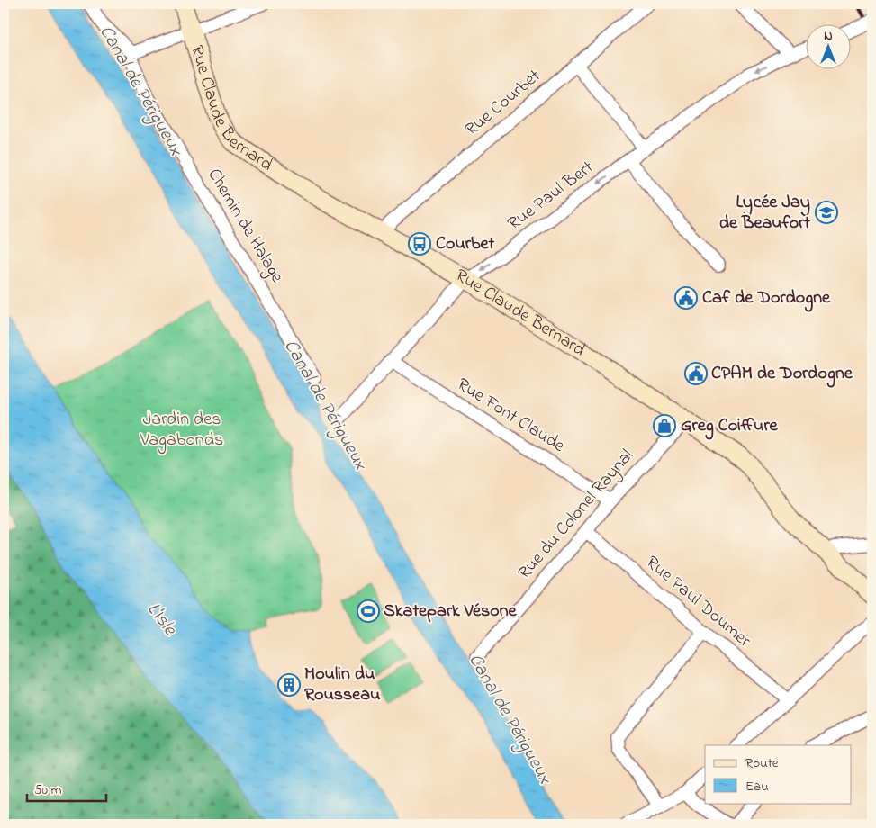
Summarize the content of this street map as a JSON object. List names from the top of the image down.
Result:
{
  "streets": {
    "main road": ["Rue Claude Bernard"],
    "street": [
      "Rue Courbet",
      "Rue Paul Bert",
      "Chemin de Halage",
      "Rue Font Claude",
      "Rue du Colonel Raynal",
      "Rue Paul Doumer"
    ]
  },
  "crossings": [
    ["Rue Courbet", "Rue Claude Bernard"],
    ["Rue Claude Bernard", "Rue Paul Bert"],
    ["Rue Claude Bernard", "Rue du Colonel Raynal"],
    ["Rue Paul Bert", "Rue Font Claude"],
    ["Rue Font Claude", "Rue du Colonel Raynal"],
    ["Rue du Colonel Raynal", "Rue Paul Doumer"]
  ],
  "one_way": ["Rue Paul Bert"],
  "water": ["Canal de Périgueux", "L'Isle"],
  "parks": ["Jardin des Vagabonds"],
  "places": {
    "school or university": ["Lycée Jay de Beaufort"],
    "bus stop": ["Courbet"],
    "public building": ["Caf de Dordogne", "CPAM de Dordogne"],
    "shop": ["Greg Coiffure"],
    "sports": ["Skatepark Vésone"],
    "building": ["Moulin du Rousseau"]
  },
  "legend": ["Route", "Eau"],
  "scale_bar": "50 m",
  "north": "top"
}
